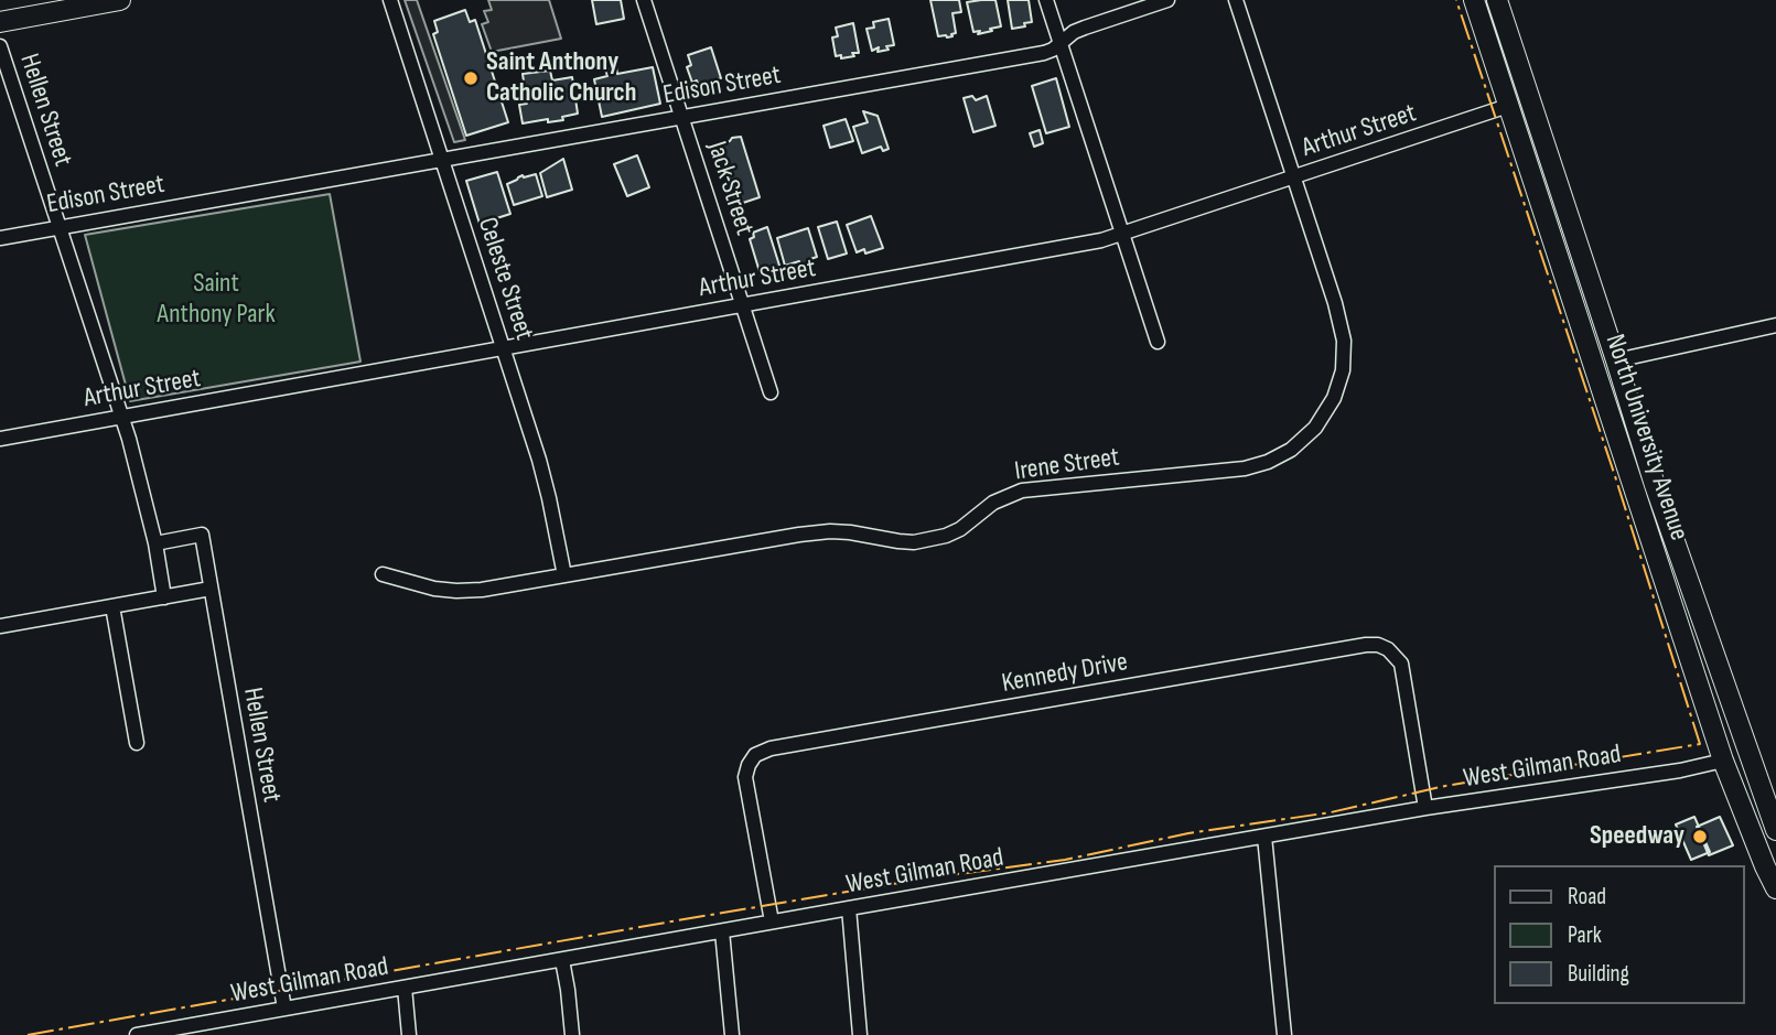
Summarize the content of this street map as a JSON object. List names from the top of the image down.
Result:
{
  "streets": {
    "main road": ["North University Avenue"],
    "street": [
      "Edison Street",
      "Hellen Street",
      "Arthur Street",
      "Jack Street",
      "Celeste Street",
      "Irene Street",
      "Kennedy Drive",
      "West Gilman Road"
    ]
  },
  "crossings": [
    ["Edison Street", "Hellen Street"],
    ["Edison Street", "Jack Street"],
    ["Edison Street", "Celeste Street"],
    ["Hellen Street", "Arthur Street"],
    ["Hellen Street", "West Gilman Road"],
    ["Arthur Street", "Jack Street"],
    ["Arthur Street", "Celeste Street"],
    ["Arthur Street", "North University Avenue"],
    ["Arthur Street", "Irene Street"],
    ["Celeste Street", "Irene Street"],
    ["North University Avenue", "West Gilman Road"],
    ["Kennedy Drive", "West Gilman Road"]
  ],
  "parks": ["Saint Anthony Park"],
  "places": ["Saint Anthony Catholic Church", "Speedway"],
  "legend": ["Road", "Park", "Building"]
}
